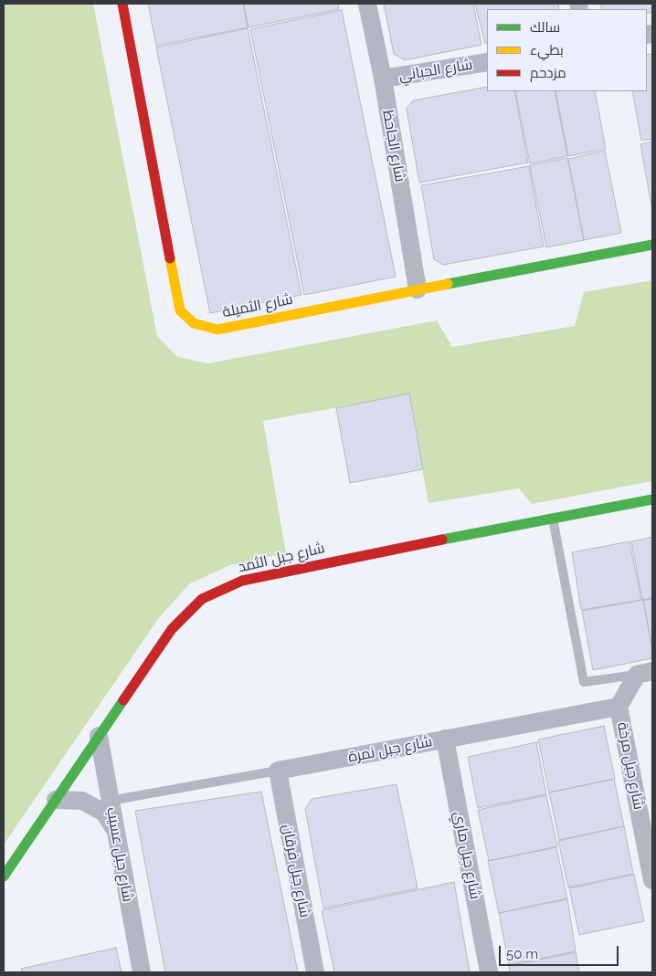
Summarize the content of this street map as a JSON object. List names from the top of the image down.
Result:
{
  "streets": {
    "street": [
      "شارع الجباني",
      "شارع الجاحظ",
      "شارع الثميلة",
      "شارع جبل الثمد",
      "شارع جبل نمرة",
      "شارع جبل مرخة",
      "شارع جبل عسيب",
      "شارع جبل ماري",
      "شارع جبل فرقان"
    ]
  },
  "crossings": [
    ["شارع الجباني", "شارع الجاحظ"],
    ["شارع الجاحظ", "شارع الثميلة"],
    ["شارع جبل الثمد", "شارع جبل عسيب"],
    ["شارع جبل نمرة", "شارع جبل مرخة"],
    ["شارع جبل نمرة", "شارع جبل عسيب"],
    ["شارع جبل نمرة", "شارع جبل ماري"],
    ["شارع جبل نمرة", "شارع جبل فرقان"]
  ],
  "legend": ["سالك", "بطيء", "مزدحم"],
  "scale_bar": "50 m"
}
